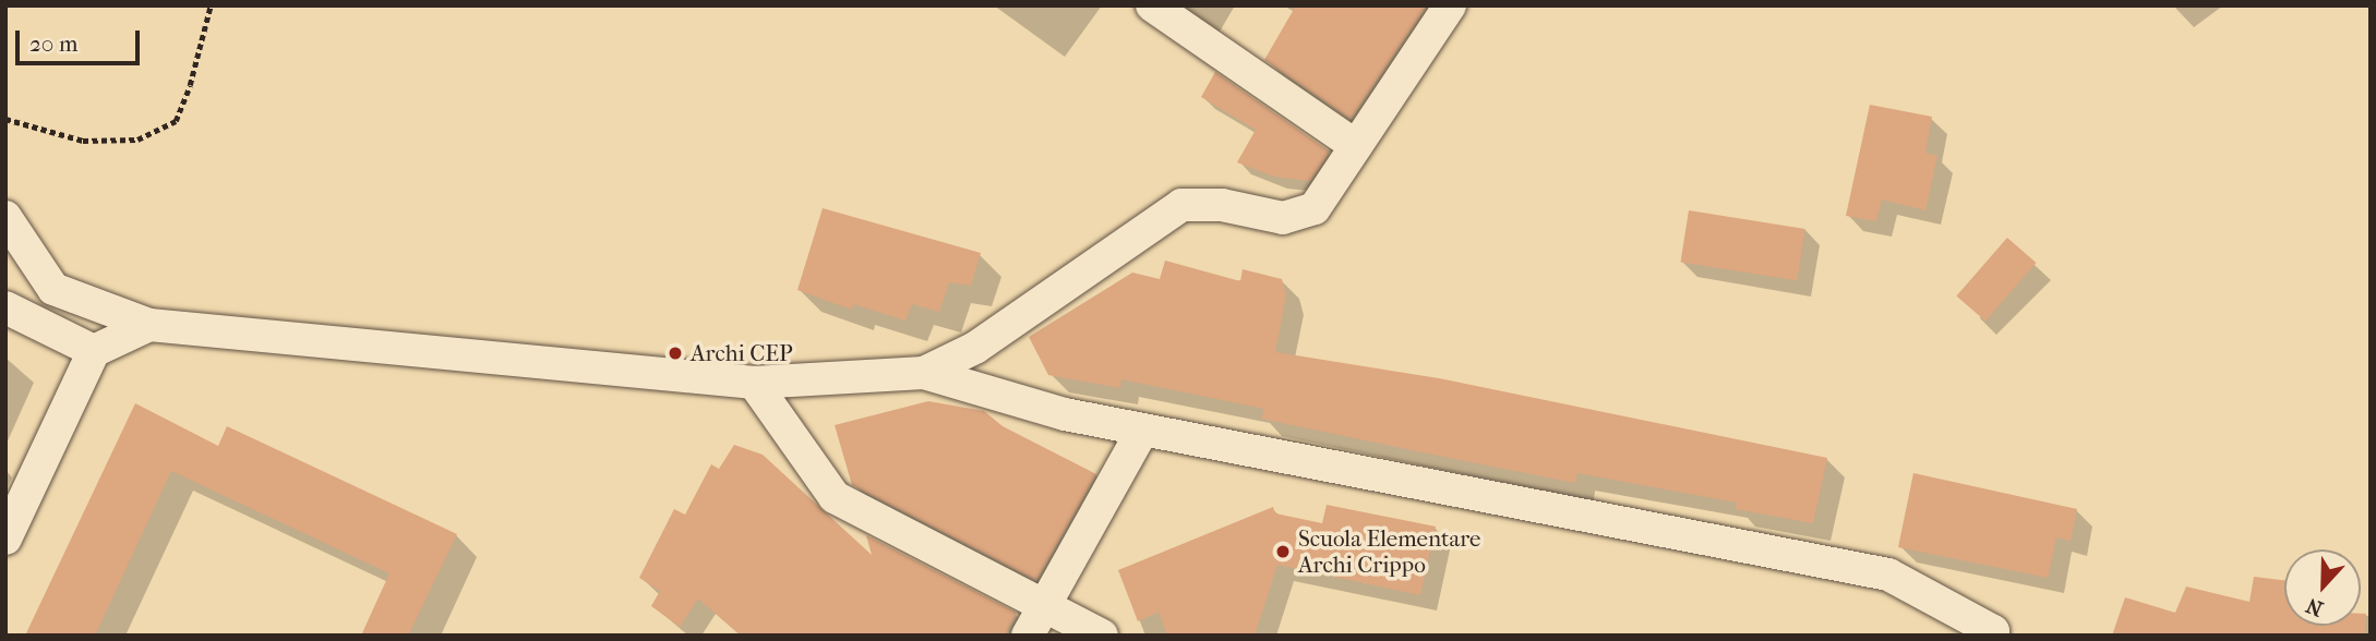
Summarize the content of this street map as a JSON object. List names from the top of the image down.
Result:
{
  "places": ["Archi CEP", "Scuola Elementare Archi Crippo"],
  "scale_bar": "20 m",
  "north": "bottom"
}
